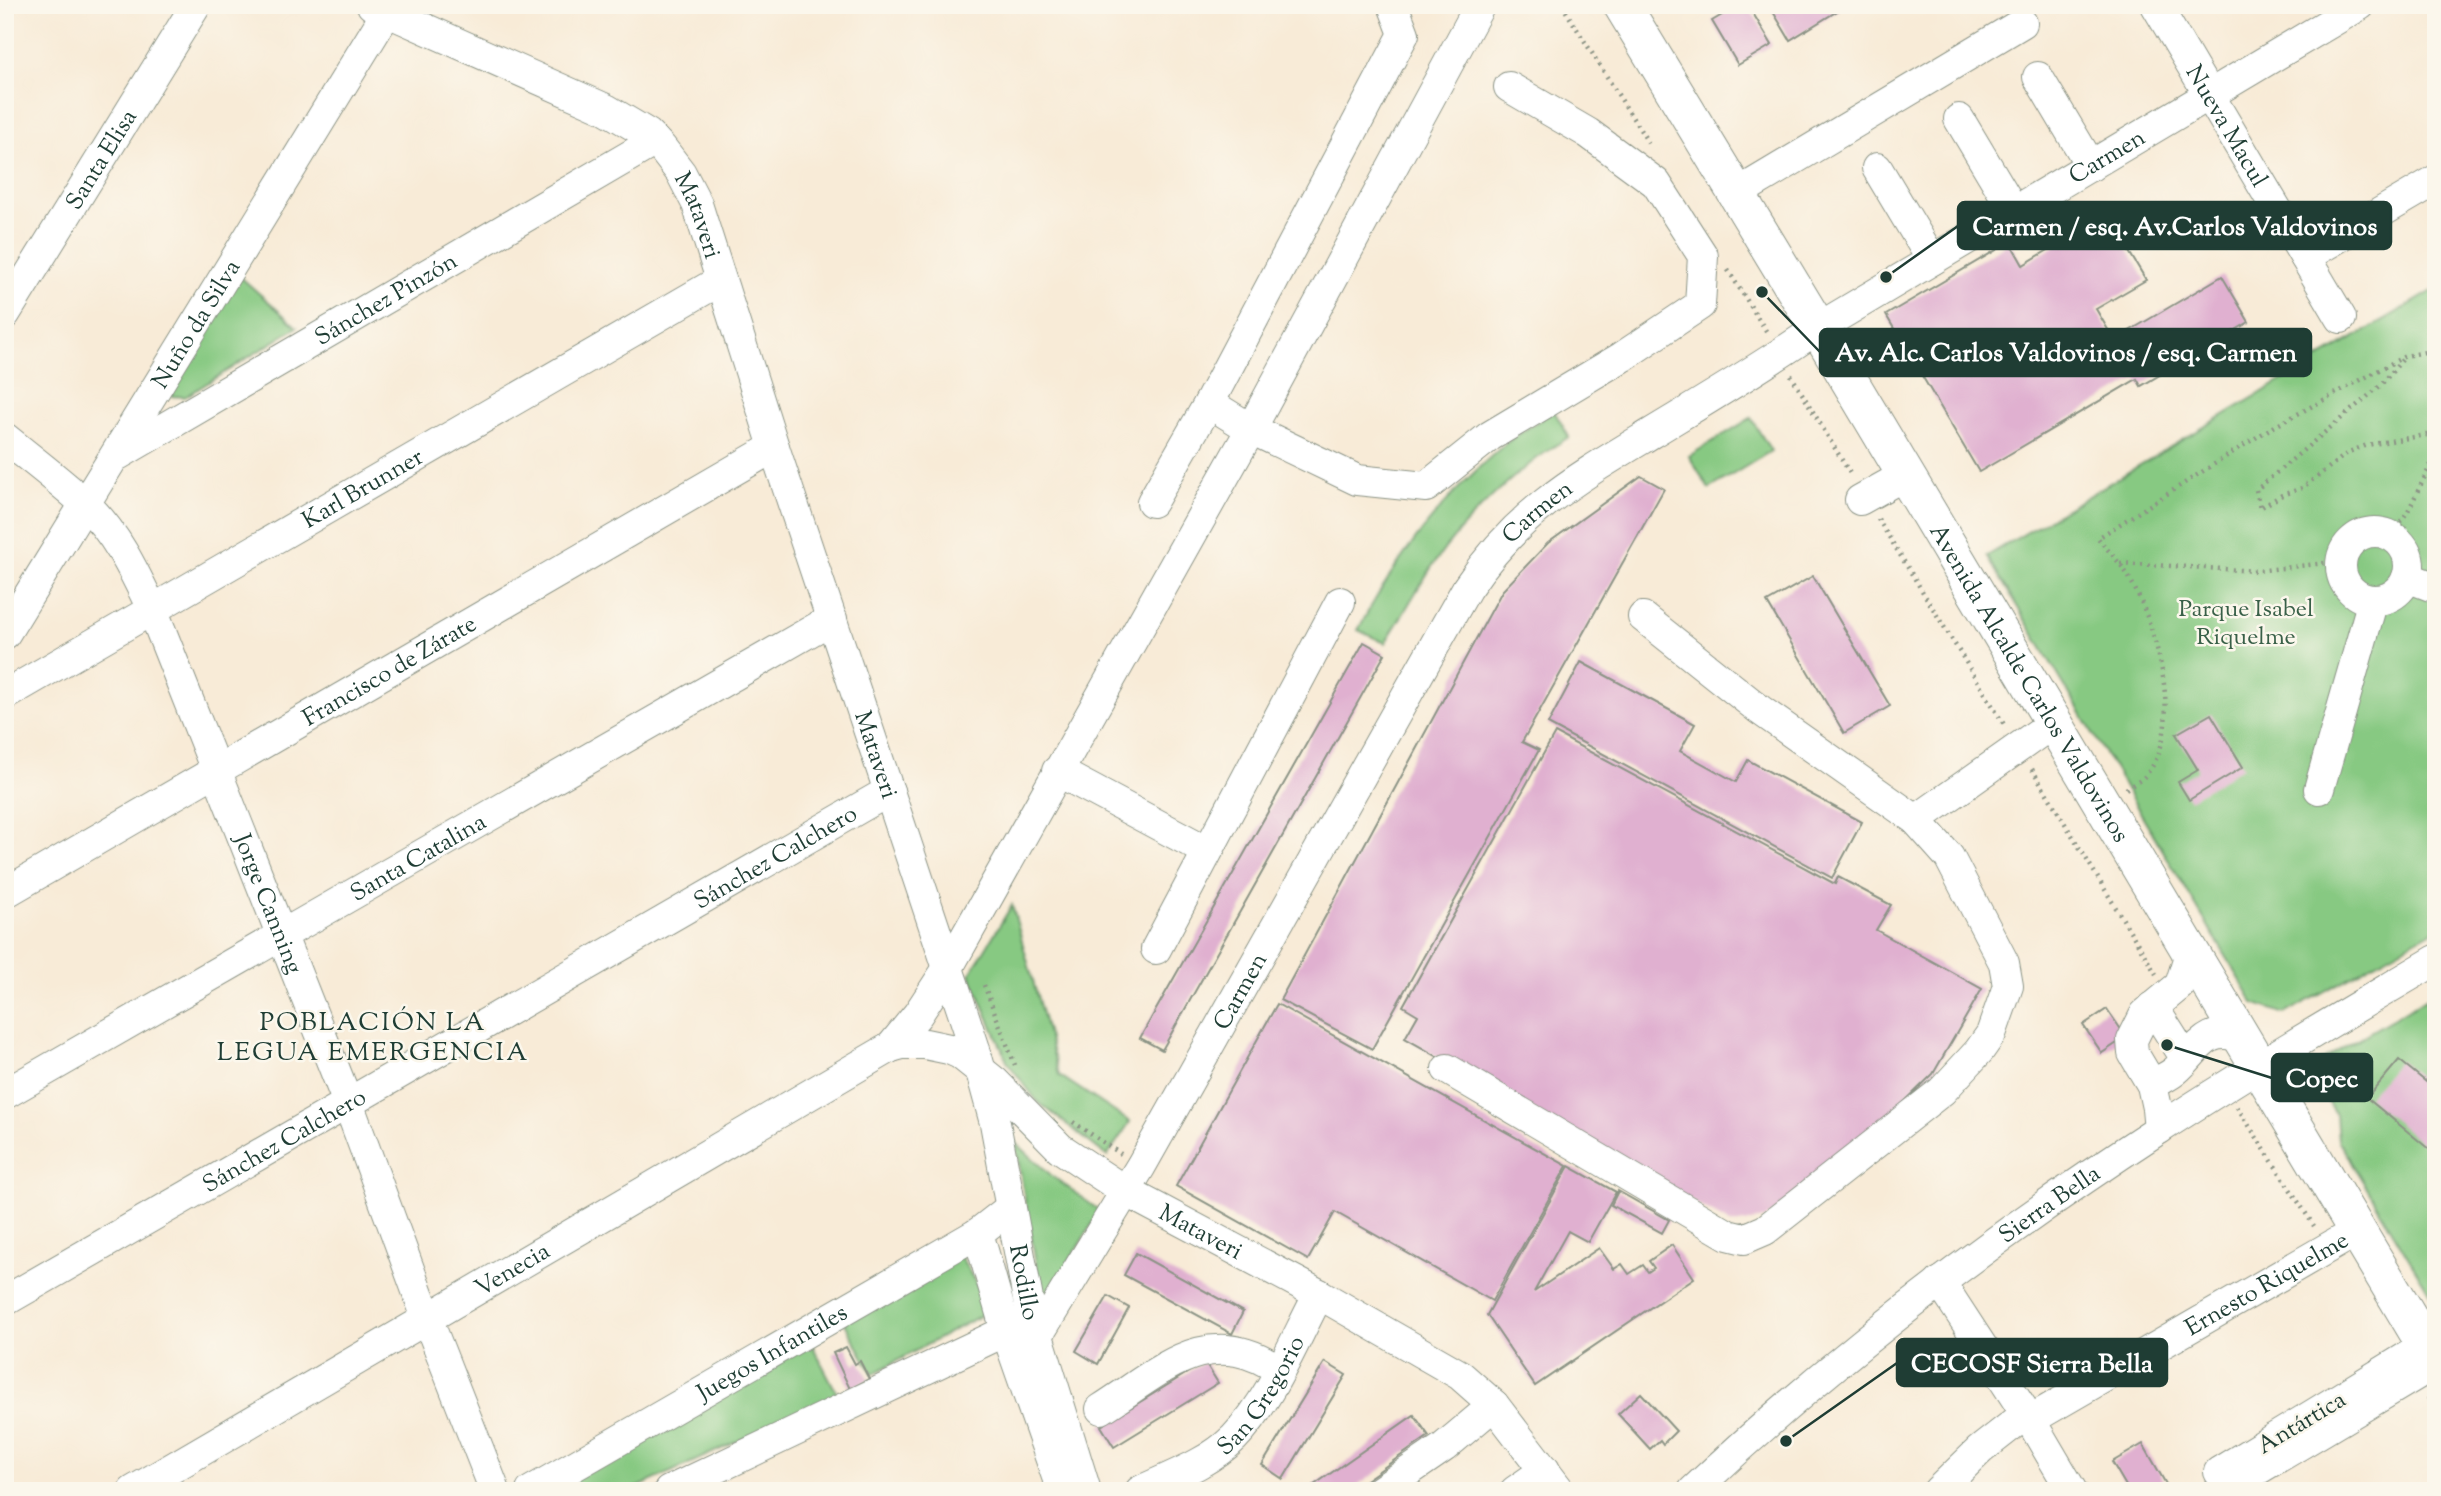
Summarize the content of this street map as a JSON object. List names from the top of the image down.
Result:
{
  "streets": {
    "main road": ["Avenida Alcalde Carlos Valdovinos"],
    "street": [
      "Nueva Macul",
      "Carmen",
      "Santa Elisa",
      "Mataveri",
      "Sánchez Pinzón",
      "Nuño da Silva",
      "Karl Brunner",
      "Francisco de Zárate",
      "Santa Catalina",
      "Sánchez Calchero",
      "Jorge Canning",
      "Sierra Bella",
      "Venecia",
      "Rodillo",
      "Ernesto Riquelme",
      "Juegos Infantiles",
      "San Gregorio",
      "Antártica"
    ]
  },
  "crossings": [
    ["Nueva Macul", "Carmen"],
    ["Carmen", "Mataveri"],
    ["Carmen", "Avenida Alcalde Carlos Valdovinos"],
    ["Carmen", "Rodillo"],
    ["Mataveri", "Sánchez Pinzón"],
    ["Mataveri", "Nuño da Silva"],
    ["Mataveri", "Karl Brunner"],
    ["Mataveri", "Francisco de Zárate"],
    ["Mataveri", "Santa Catalina"],
    ["Mataveri", "Sánchez Calchero"],
    ["Mataveri", "Venecia"],
    ["Mataveri", "Rodillo"],
    ["Mataveri", "San Gregorio"],
    ["Sánchez Pinzón", "Nuño da Silva"],
    ["Nuño da Silva", "Jorge Canning"],
    ["Karl Brunner", "Jorge Canning"],
    ["Francisco de Zárate", "Jorge Canning"],
    ["Avenida Alcalde Carlos Valdovinos", "Sierra Bella"],
    ["Avenida Alcalde Carlos Valdovinos", "Ernesto Riquelme"],
    ["Avenida Alcalde Carlos Valdovinos", "Antártica"],
    ["Santa Catalina", "Jorge Canning"],
    ["Sánchez Calchero", "Jorge Canning"],
    ["Jorge Canning", "Venecia"],
    ["Venecia", "Rodillo"],
    ["Rodillo", "Juegos Infantiles"]
  ],
  "districts": ["POBLACIÓN LA LEGUA EMERGENCIA"],
  "parks": ["Parque Isabel Riquelme"],
  "places": [
    "Carmen / esq. Av.Carlos Valdovinos",
    "Av. Alc. Carlos Valdovinos / esq. Carmen",
    "Copec",
    "CECOSF Sierra Bella"
  ]
}
